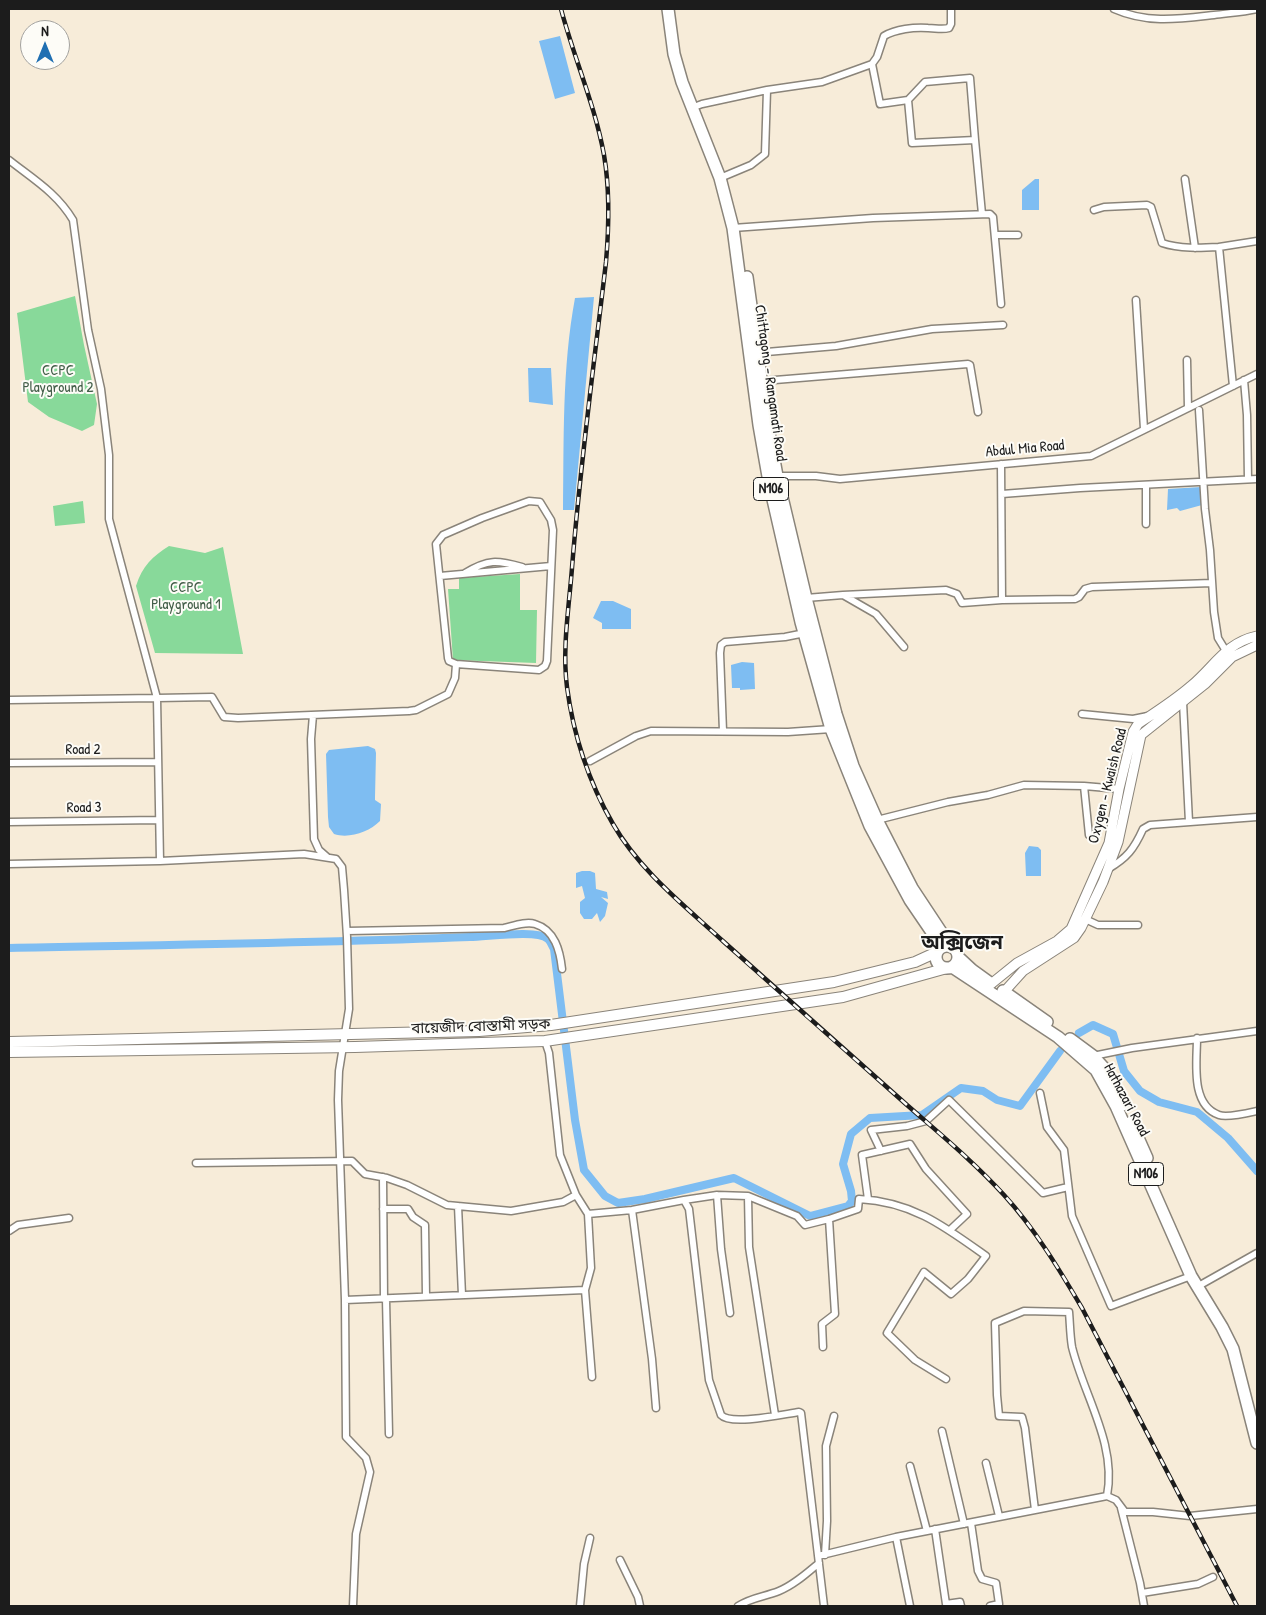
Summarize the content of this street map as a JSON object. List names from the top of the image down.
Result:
{
  "streets": {
    "highway": ["Chittagong - Rangamati Road", "N106", "Hathazari Road"],
    "main road": ["Oxygen - Kwaish Road", "বায়েজীদ বোস্তামী সড়ক"],
    "street": ["Abdul Mia Road", "Road 2", "Road 3"]
  },
  "crossings": [
    ["Chittagong - Rangamati Road", "Abdul Mia Road"],
    ["Chittagong - Rangamati Road", "N106"],
    ["Chittagong - Rangamati Road", "বায়েজীদ বোস্তামী সড়ক"],
    ["N106", "বায়েজীদ বোস্তামী সড়ক"],
    ["N106", "Hathazari Road"],
    ["Oxygen - Kwaish Road", "Hathazari Road"],
    ["বায়েজীদ বোস্তামী সড়ক", "Hathazari Road"]
  ],
  "districts": ["অক্সিজেন"],
  "parks": ["CCPC Playground 2", "CCPC Playground 1"],
  "north": "top"
}
